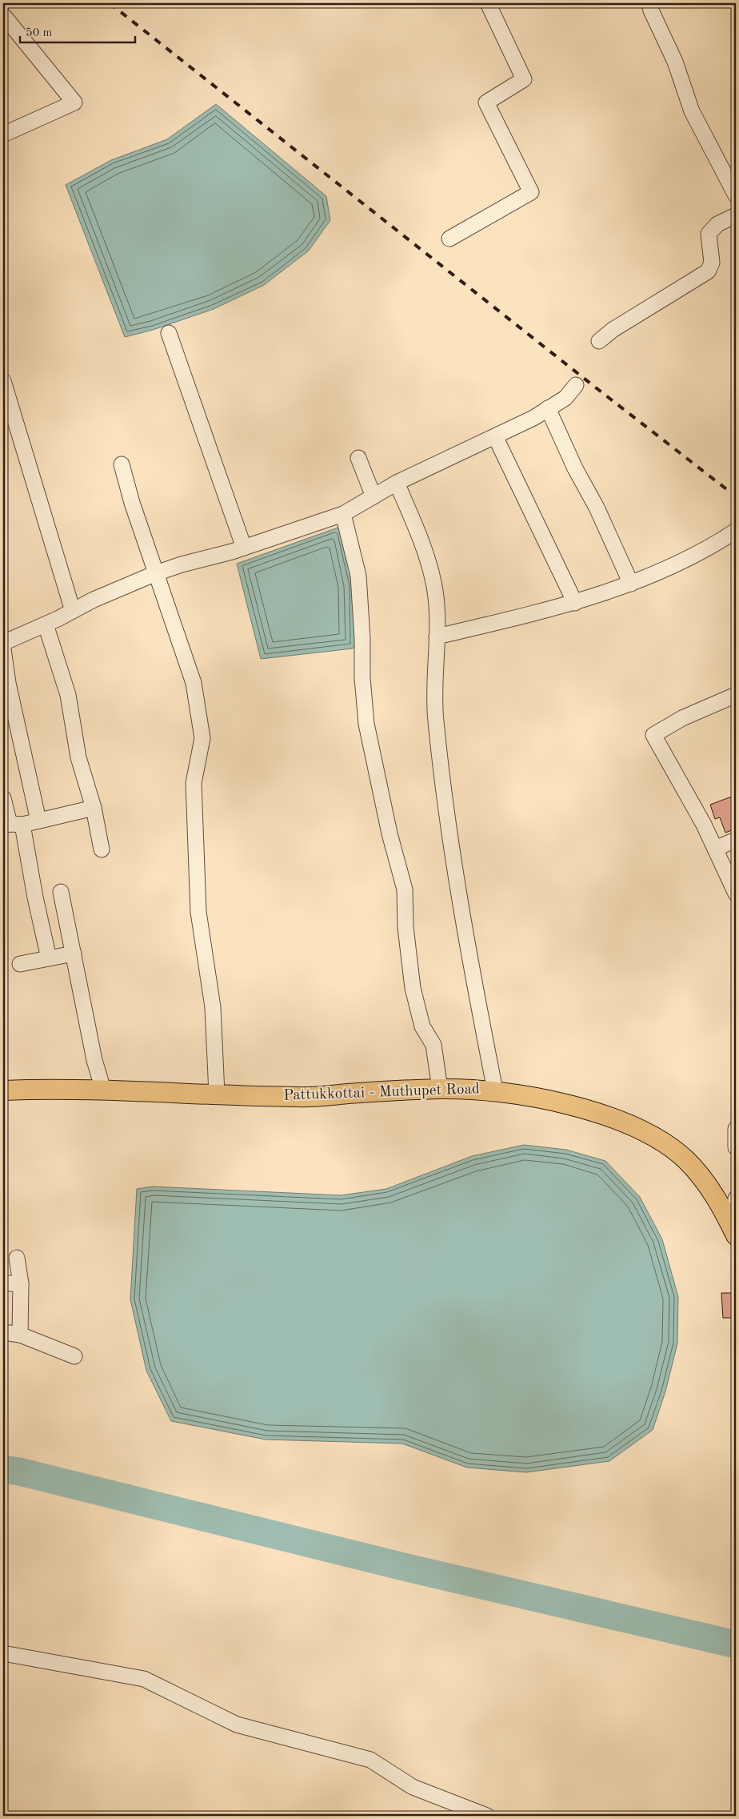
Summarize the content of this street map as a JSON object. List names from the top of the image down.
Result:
{
  "streets": {
    "main road": ["Pattukkottai - Muthupet Road"]
  },
  "scale_bar": "50 m"
}
